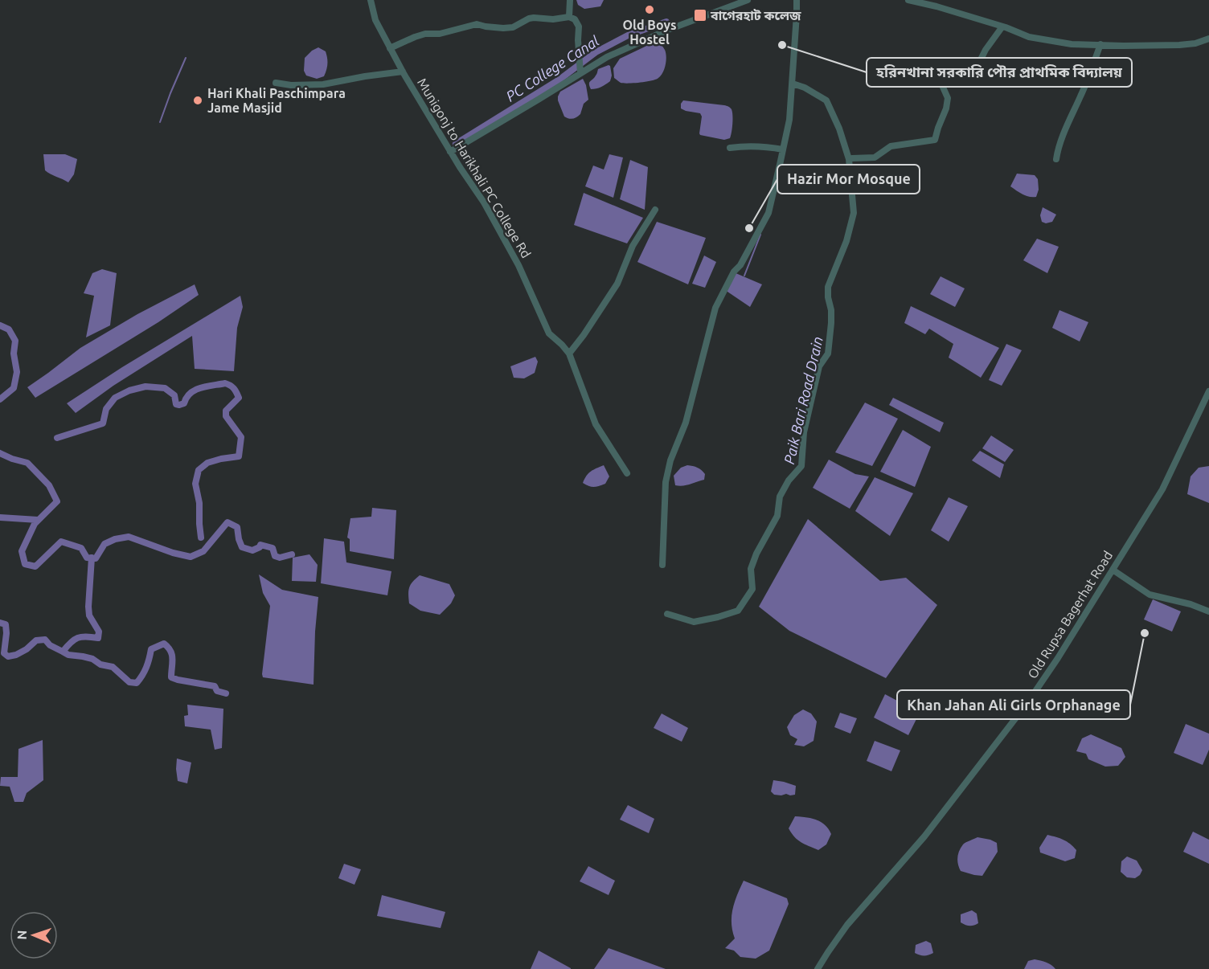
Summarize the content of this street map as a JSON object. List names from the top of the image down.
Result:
{
  "streets": {
    "street": ["Munigonj to Harikhali PC College Rd", "Old Rupsa Bagerhat Road"]
  },
  "water": ["PC College Canal", "Paik Bari Road Drain"],
  "places": {
    "other": [
      "Old Boys Hostel",
      "হরিনখানা সরকারি পৌর প্রাথমিক বিদ্যালয়",
      "Hari Khali Paschimpara Jame Masjid",
      "Hazir Mor Mosque",
      "Khan Jahan Ali Girls Orphanage"
    ],
    "transit": ["বাগেরহাট কলেজ"]
  },
  "north": "left"
}
